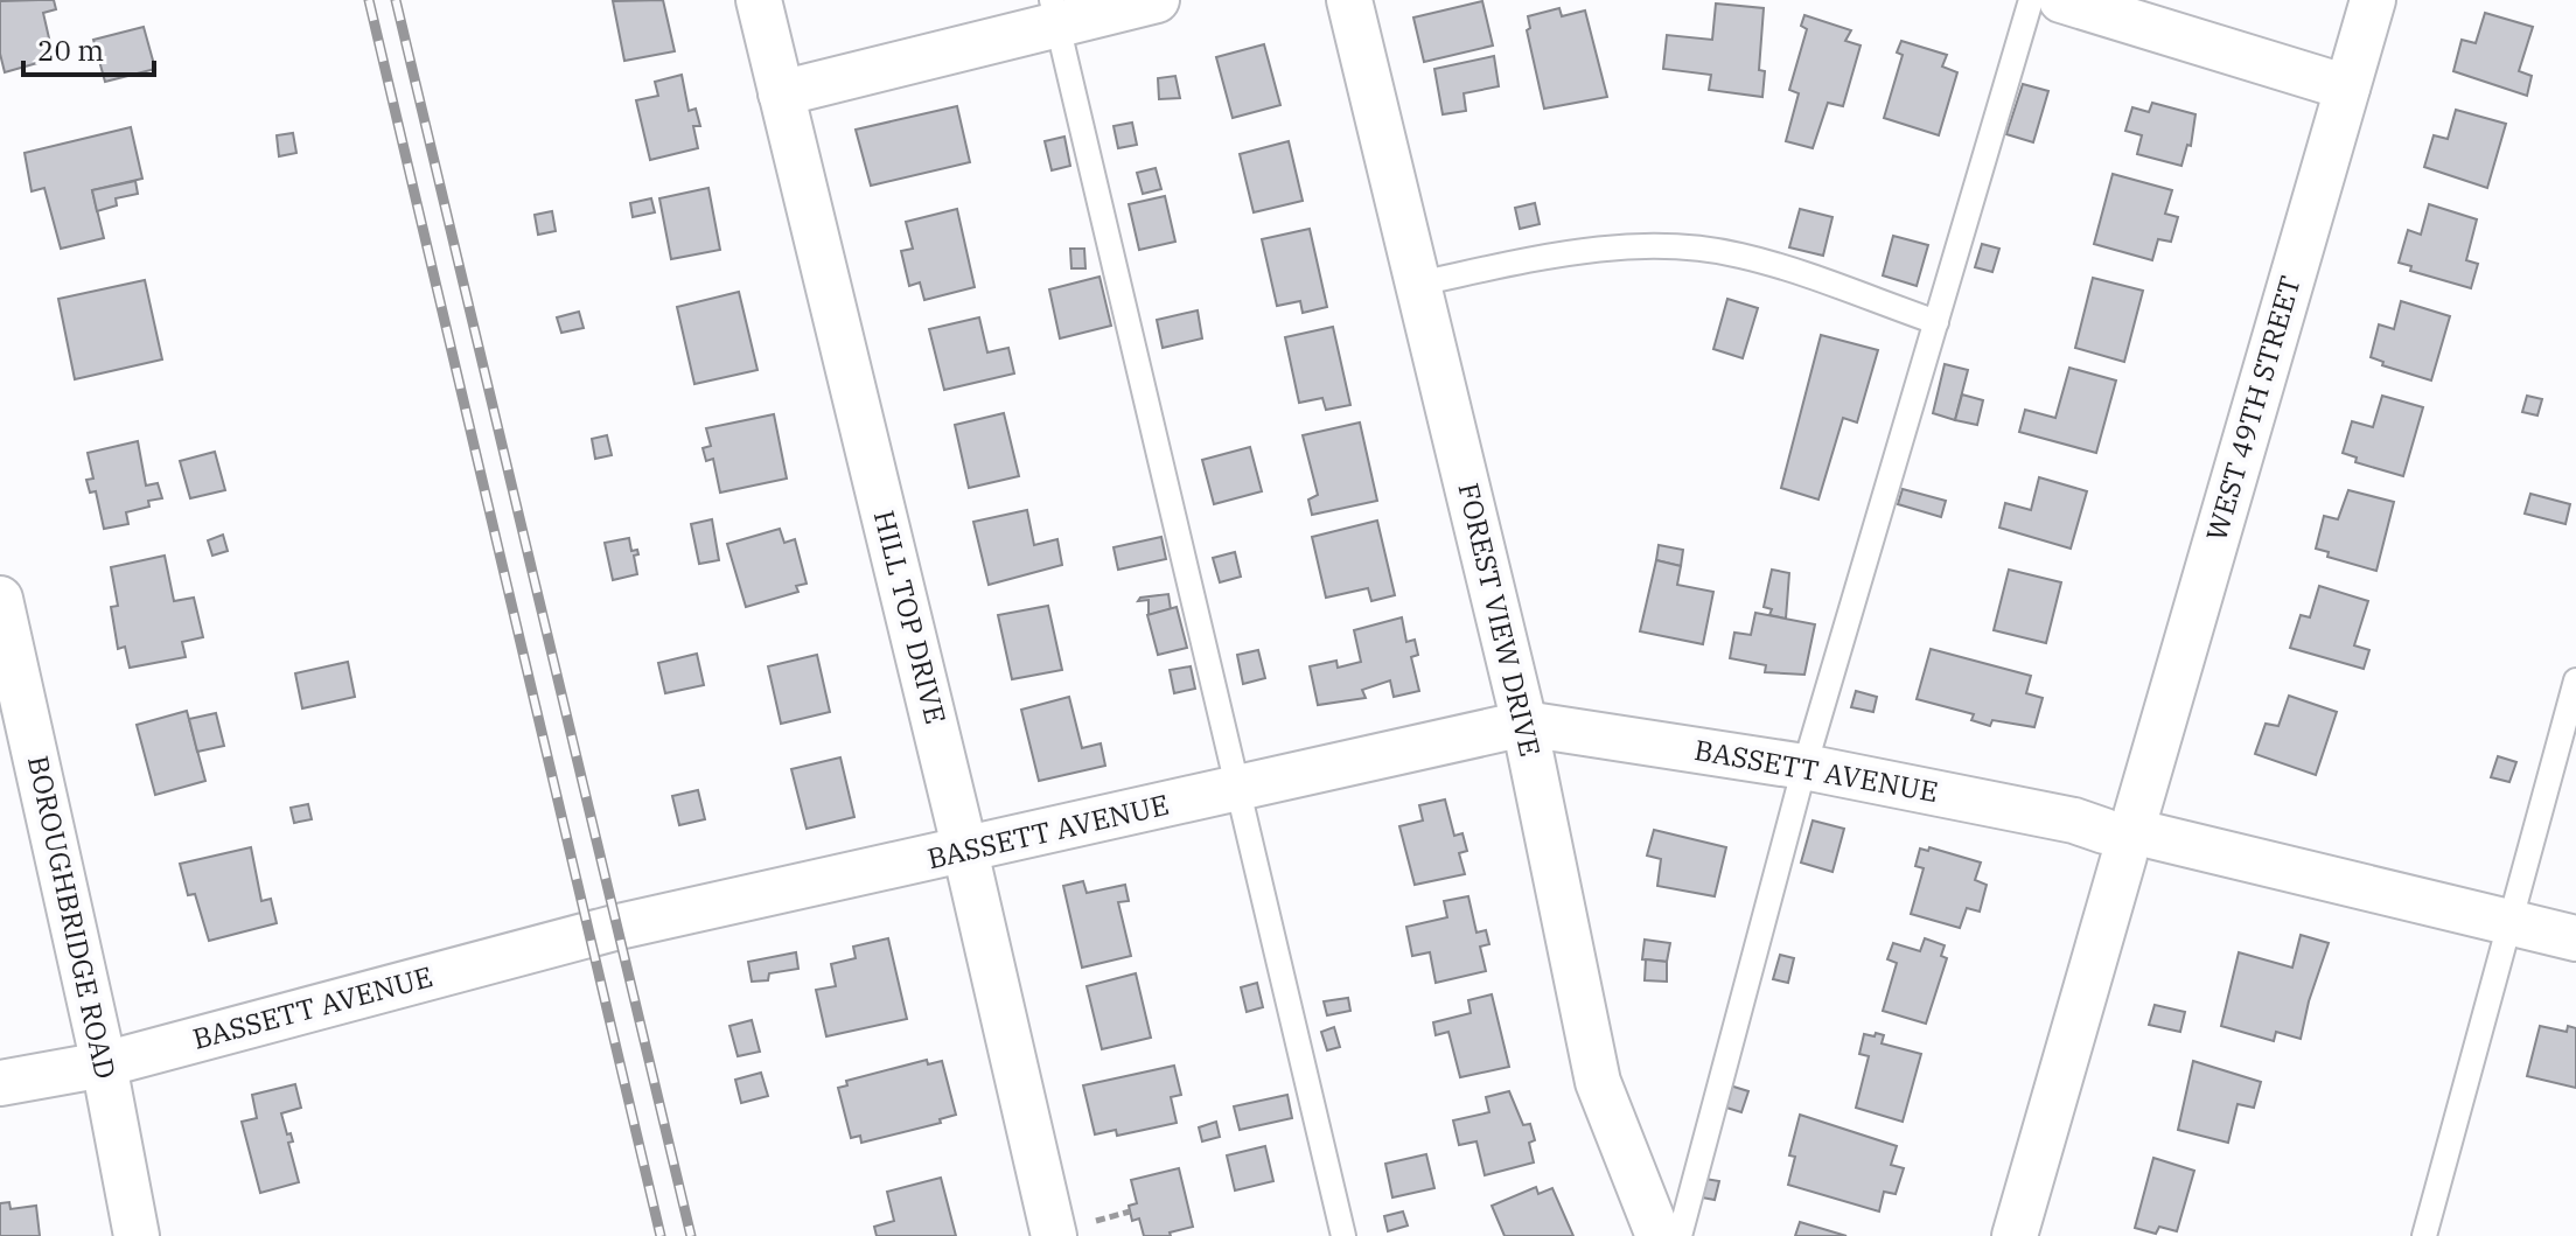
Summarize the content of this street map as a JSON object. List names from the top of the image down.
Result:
{
  "streets": {
    "street": [
      "WEST 49TH STREET",
      "HILL TOP DRIVE",
      "FOREST VIEW DRIVE",
      "BASSETT AVENUE",
      "BOROUGHBRIDGE ROAD"
    ]
  },
  "crossings": [
    ["WEST 49TH STREET", "BASSETT AVENUE"],
    ["HILL TOP DRIVE", "BASSETT AVENUE"],
    ["FOREST VIEW DRIVE", "BASSETT AVENUE"],
    ["BASSETT AVENUE", "BOROUGHBRIDGE ROAD"]
  ],
  "scale_bar": "20 m"
}
